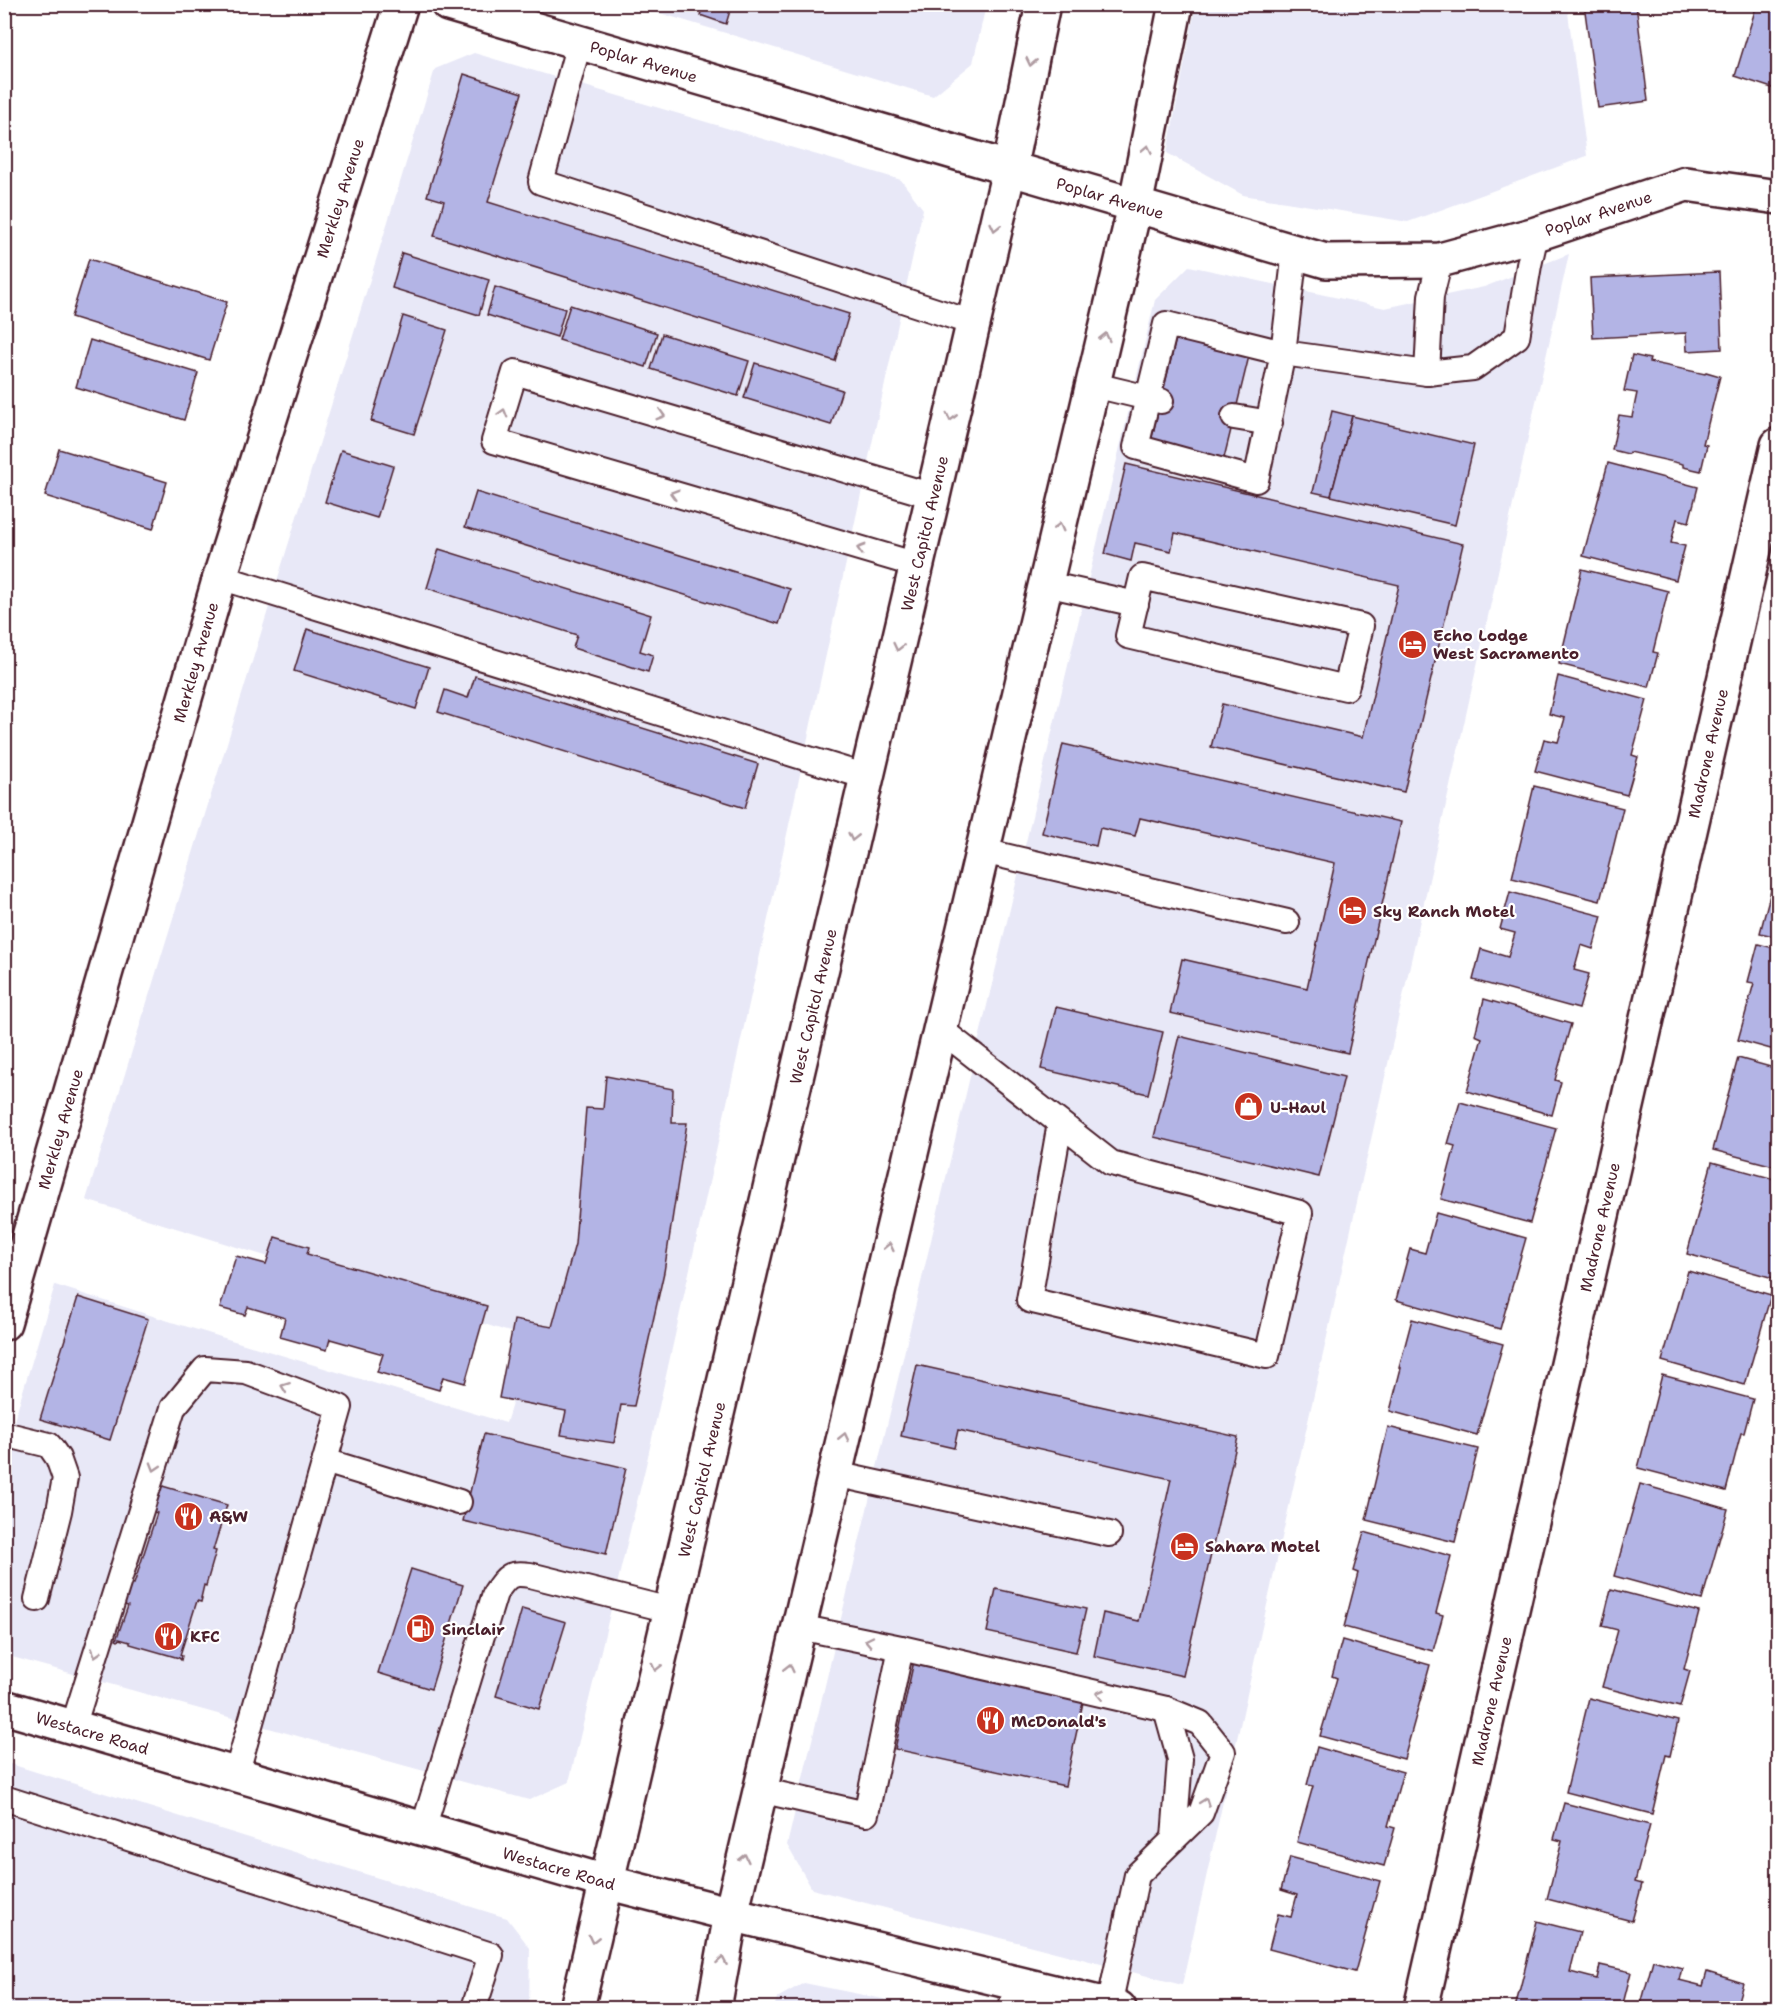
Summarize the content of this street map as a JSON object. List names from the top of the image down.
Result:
{
  "streets": {
    "street": [
      "Poplar Avenue",
      "Merkley Avenue",
      "West Capitol Avenue",
      "Madrone Avenue",
      "Westacre Road"
    ]
  },
  "crossings": [
    ["Poplar Avenue", "West Capitol Avenue"],
    ["West Capitol Avenue", "Westacre Road"]
  ],
  "places": {
    "hotel": ["Echo Lodge West Sacramento", "Sky Ranch Motel", "Sahara Motel"],
    "shop": ["U-Haul"],
    "restaurant": ["A&W", "KFC", "McDonald's"],
    "fuel station": ["Sinclair"]
  }
}
